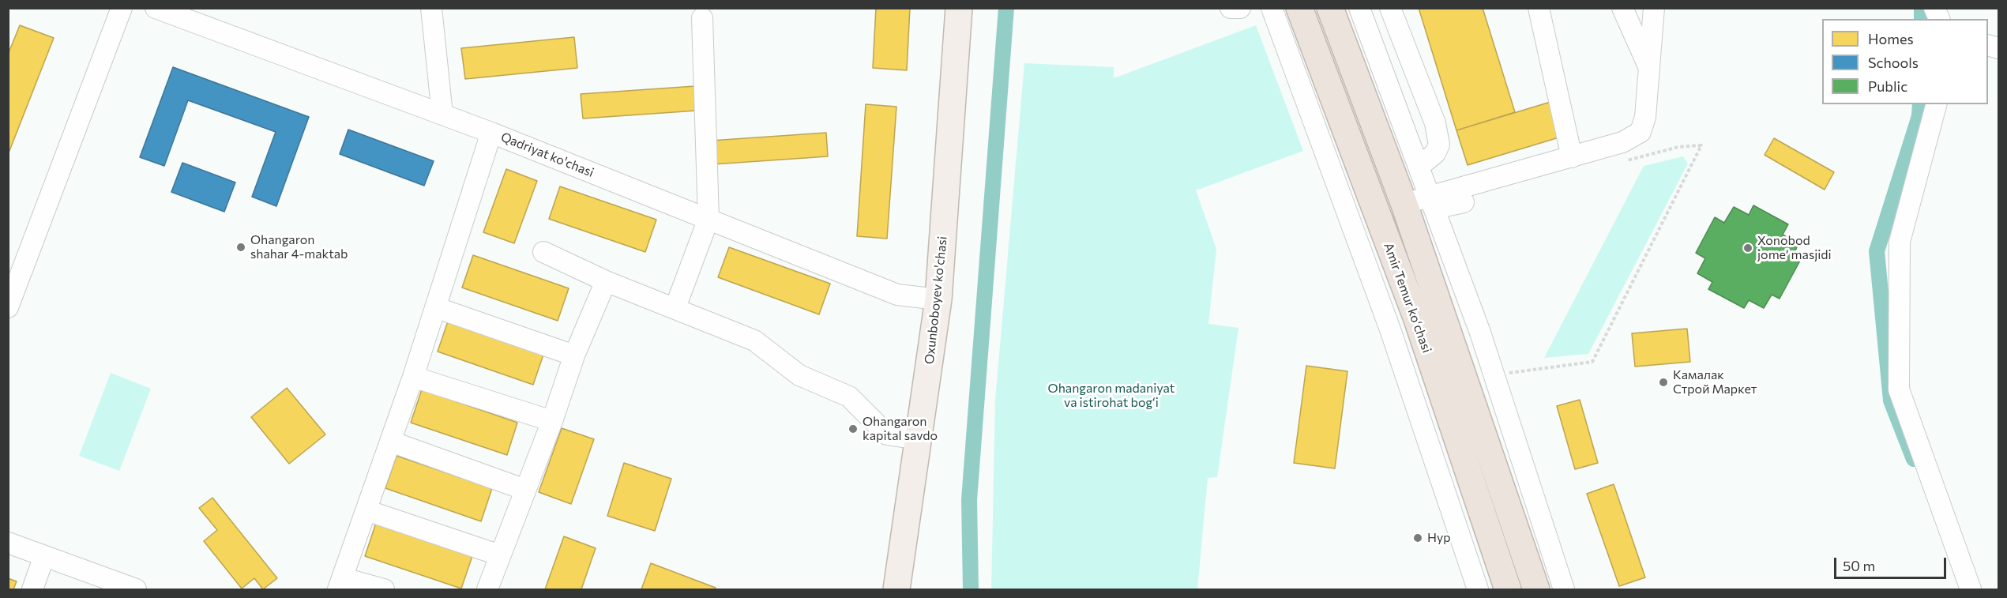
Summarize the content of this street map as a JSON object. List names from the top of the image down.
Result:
{
  "streets": {
    "highway": ["Amir Temur koʻchasi"],
    "main road": ["Oxunboboyev ko'chasi"],
    "street": ["Qadriyat ko'chasi"]
  },
  "crossings": [
    ["Qadriyat ko'chasi", "Oxunboboyev ko'chasi"]
  ],
  "parks": ["Ohangaron madaniyat va istirohat bogʻi"],
  "places": [
    "Ohangaron shahar 4-maktab",
    "Xonobod jome’ masjidi",
    "Камалак Строй Маркет",
    "Ohangaron kapital savdo",
    "Нур"
  ],
  "legend": ["Homes", "Schools", "Public"],
  "scale_bar": "50 m"
}
